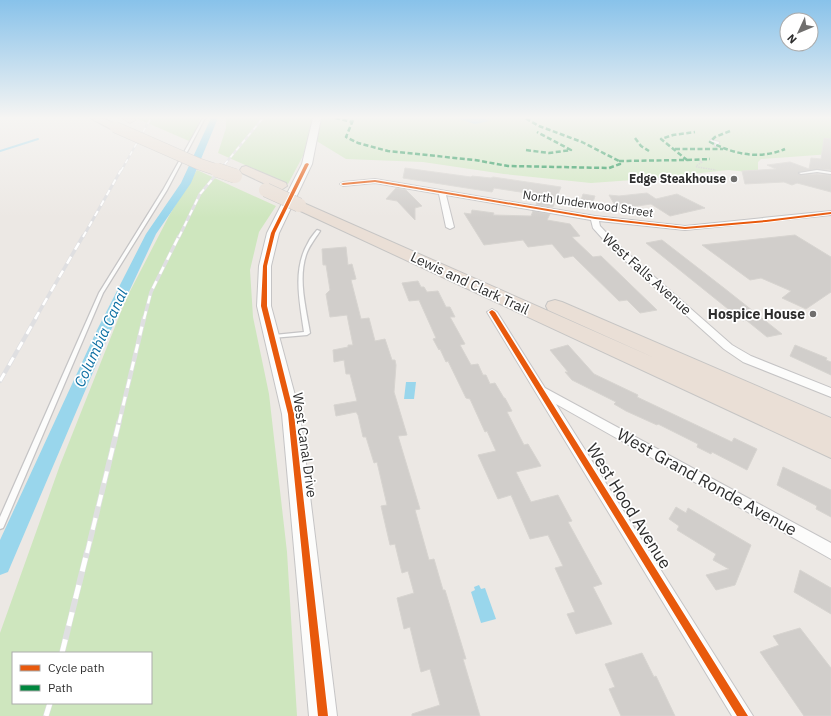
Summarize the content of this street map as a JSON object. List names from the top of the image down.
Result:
{
  "streets": {
    "highway": ["Lewis and Clark Trail"],
    "street": [
      "North Underwood Street",
      "West Falls Avenue",
      "West Canal Drive",
      "West Grand Ronde Avenue",
      "West Hood Avenue"
    ]
  },
  "crossings": [
    ["North Underwood Street", "West Falls Avenue"],
    ["West Grand Ronde Avenue", "West Hood Avenue"]
  ],
  "water": ["Columbia Canal"],
  "places": ["Edge Steakhouse", "Hospice House"],
  "legend": ["Cycle path", "Path"],
  "north": "bottom left"
}
